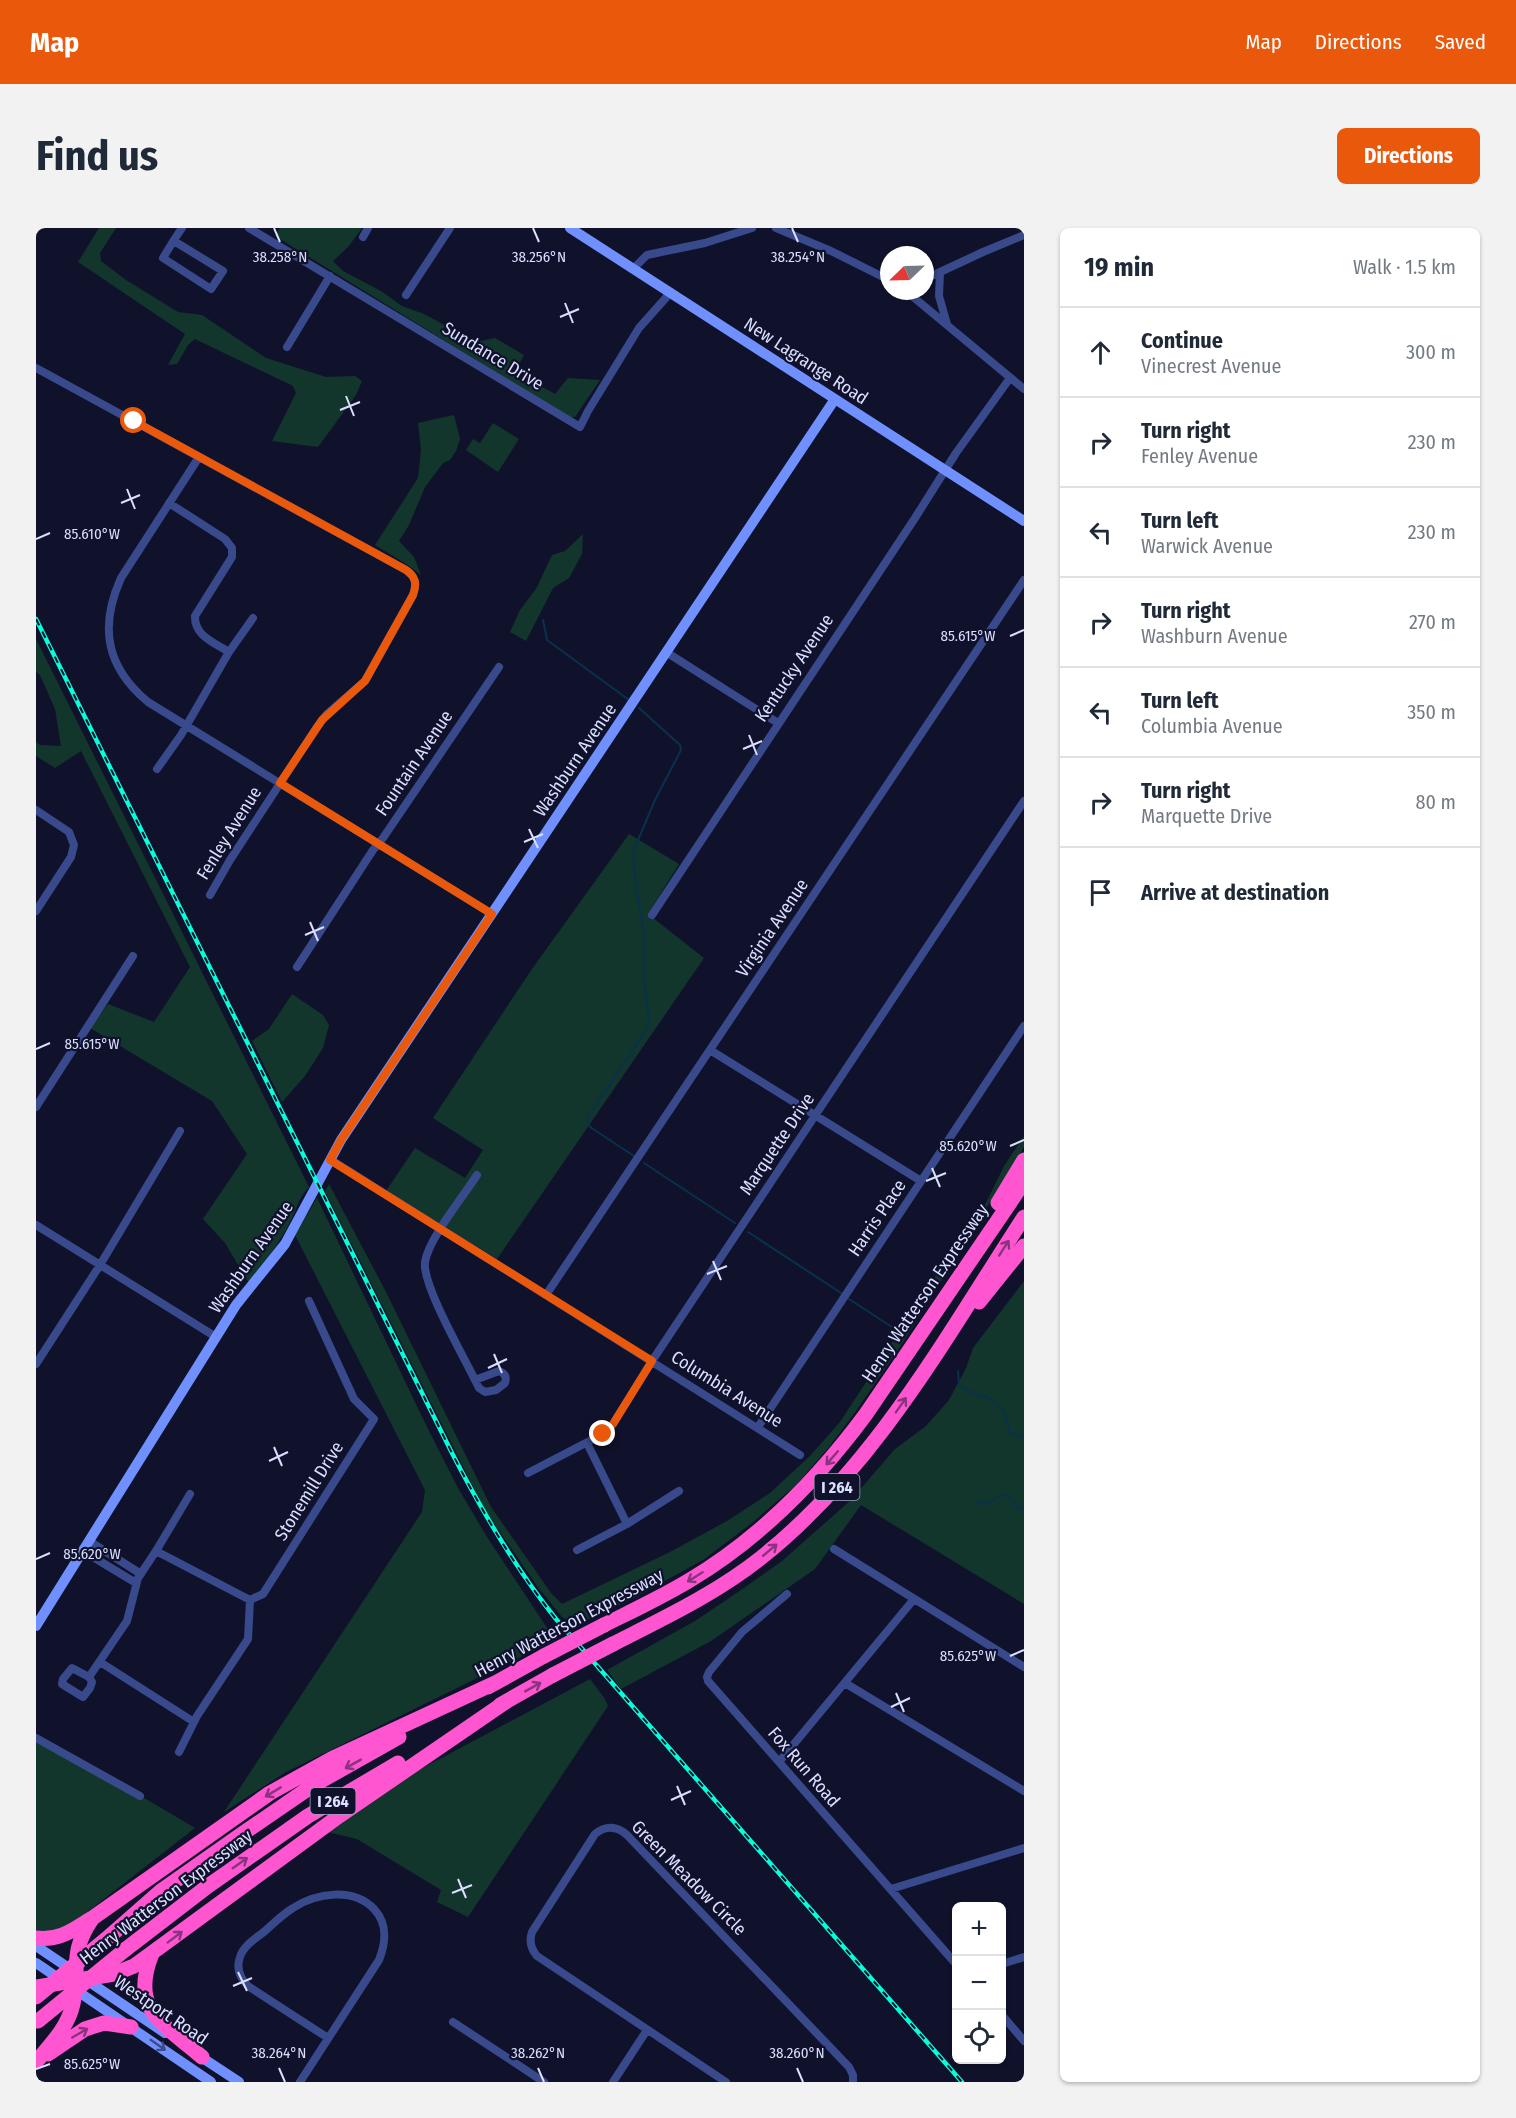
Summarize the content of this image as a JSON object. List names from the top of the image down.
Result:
{
  "streets": {
    "highway": ["Henry Watterson Expressway", "I 264"],
    "street": [
      "Sundance Drive",
      "New Lagrange Road",
      "Kentucky Avenue",
      "Washburn Avenue",
      "Fountain Avenue",
      "Fenley Avenue",
      "Virginia Avenue",
      "Marquette Drive",
      "Harris Place",
      "Columbia Avenue",
      "Stonemill Drive",
      "Fox Run Road",
      "Green Meadow Circle",
      "Westport Road"
    ]
  },
  "crossings": [
    ["Sundance Drive", "New Lagrange Road"],
    ["New Lagrange Road", "Kentucky Avenue"],
    ["New Lagrange Road", "Washburn Avenue"],
    ["Washburn Avenue", "Columbia Avenue"],
    ["Virginia Avenue", "Columbia Avenue"],
    ["Marquette Drive", "Columbia Avenue"],
    ["Harris Place", "Columbia Avenue"]
  ],
  "north": "bottom left",
  "page": {
    "header": "Map",
    "nav": ["Map", "Directions", "Saved"],
    "buttons": "Directions",
    "title": "Find us",
    "heading": ["19 min", "Walk · 1.5 km"],
    "list": [
      ["Continue", "Vinecrest Avenue", "300 m"],
      ["Turn right", "Fenley Avenue", "230 m"],
      ["Turn left", "Warwick Avenue", "230 m"],
      ["Turn right", "Washburn Avenue", "270 m"],
      ["Turn left", "Columbia Avenue", "350 m"],
      ["Turn right", "Marquette Drive", "80 m"],
      "Arrive at destination"
    ],
    "map_buttons": ["+", "−"]
  },
  "coordinates": [
    "38.258°N",
    "38.256°N",
    "38.254°N",
    "85.610°W",
    "85.615°W",
    "85.620°W",
    "85.625°W",
    "38.264°N",
    "38.262°N",
    "38.260°N"
  ]
}
